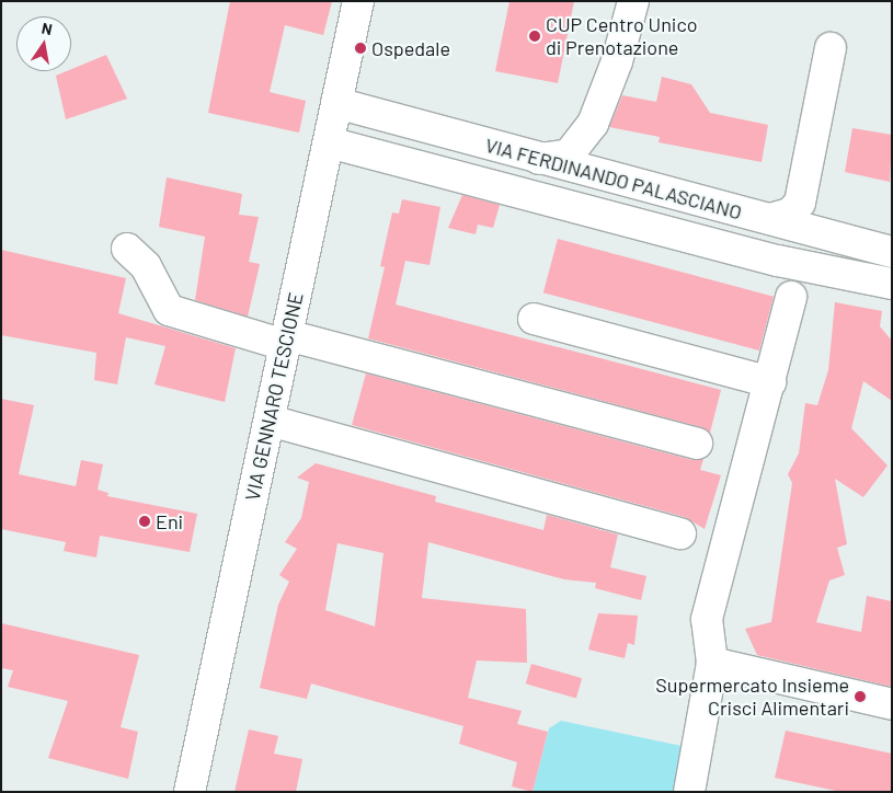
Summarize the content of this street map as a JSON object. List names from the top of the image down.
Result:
{
  "streets": {
    "street": ["VIA FERDINANDO PALASCIANO", "VIA GENNARO TESCIONE"]
  },
  "crossings": [
    ["VIA FERDINANDO PALASCIANO", "VIA GENNARO TESCIONE"]
  ],
  "places": [
    "CUP Centro Unico di Prenotazione",
    "Ospedale",
    "Eni",
    "Supermercato Insieme Crisci Alimentari"
  ],
  "north": "top"
}
